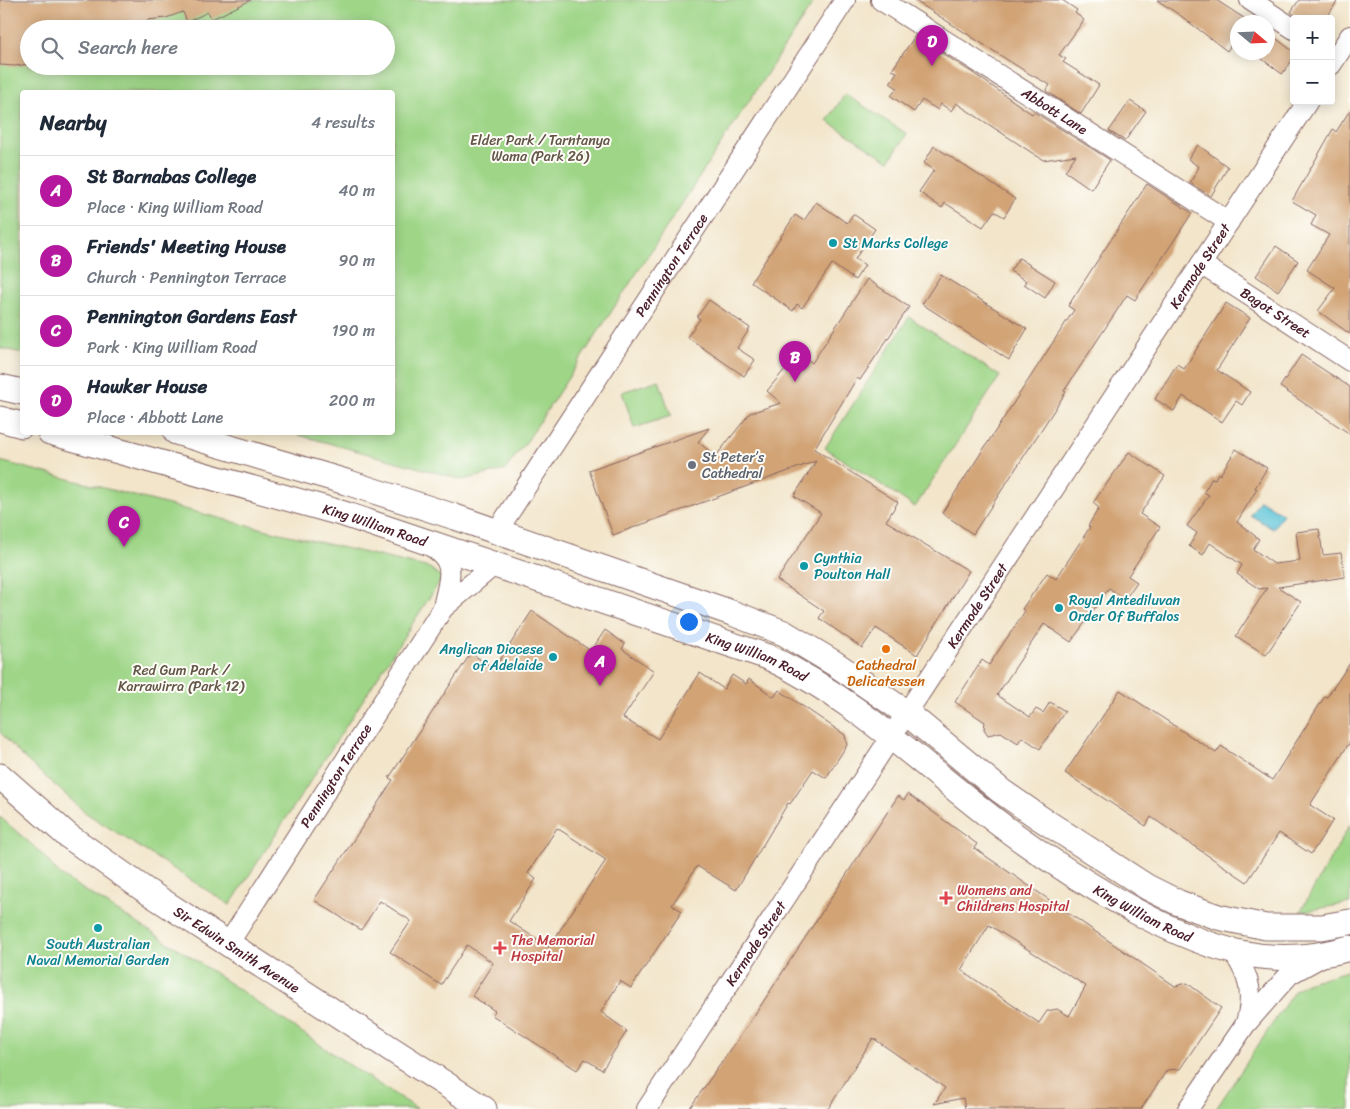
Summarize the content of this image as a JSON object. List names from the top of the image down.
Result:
{
  "streets": {
    "main road": ["King William Road", "Sir Edwin Smith Avenue"],
    "street": [
      "Abbott Lane",
      "Pennington Terrace",
      "Kermode Street",
      "Bagot Street"
    ]
  },
  "crossings": [
    ["Abbott Lane", "Kermode Street"],
    ["Pennington Terrace", "King William Road"],
    ["Pennington Terrace", "Sir Edwin Smith Avenue"],
    ["Kermode Street", "Bagot Street"],
    ["Kermode Street", "King William Road"]
  ],
  "parks": ["Elder Park / Tarntanya Wama (Park 26)", "Red Gum Park / Karrawirra (Park 12)"],
  "places": {
    "other": [
      "St Marks College",
      "St Peter’s Cathedral",
      "Cynthia Poulton Hall",
      "Royal Antediluvan Order Of Buffalos",
      "Cathedral Delicatessen",
      "Anglican Diocese of Adelaide",
      "South Australian Naval Memorial Garden"
    ],
    "health": ["Womens and Childrens Hospital", "The Memorial Hospital"]
  },
  "north": "right",
  "page": {
    "map_buttons": ["+", "−"],
    "search": "Search here",
    "pins": [
      "D",
      "B",
      "C",
      "A"
    ],
    "heading": ["Nearby", "4 results"],
    "list": [
      {
        "mark": "A",
        "name": "St Barnabas College",
        "note": "Place · King William Road",
        "value": "40 m"
      },
      {
        "mark": "B",
        "name": "Friends' Meeting House",
        "note": "Church · Pennington Terrace",
        "value": "90 m"
      },
      {
        "mark": "C",
        "name": "Pennington Gardens East",
        "note": "Park · King William Road",
        "value": "190 m"
      },
      {
        "mark": "D",
        "name": "Hawker House",
        "note": "Place · Abbott Lane",
        "value": "200 m"
      }
    ]
  }
}
